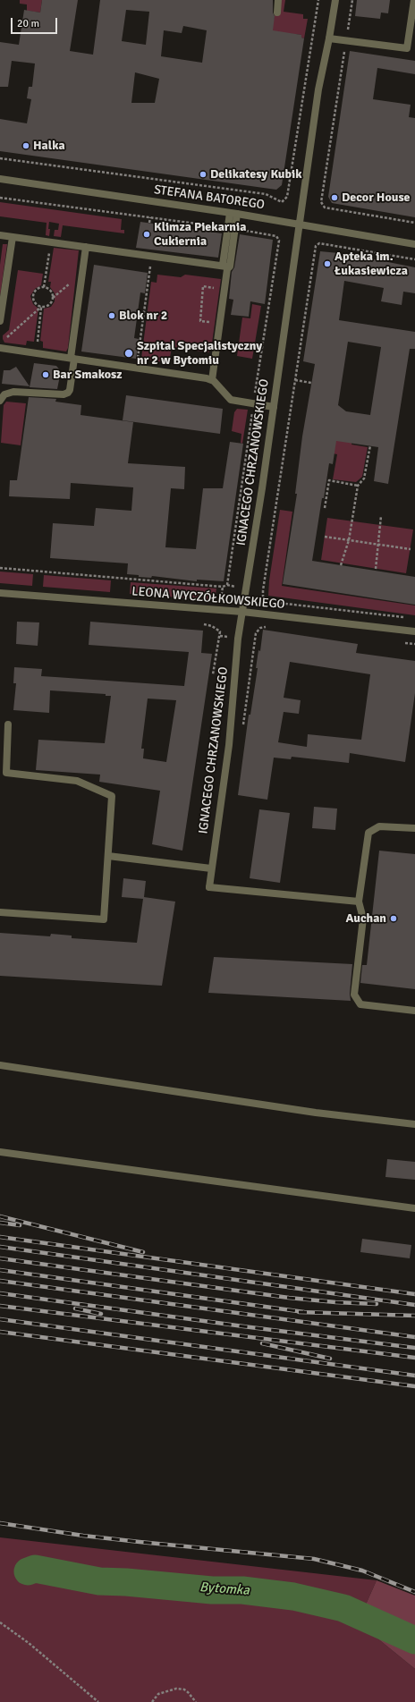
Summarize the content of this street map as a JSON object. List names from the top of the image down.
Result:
{
  "streets": {
    "street": ["STEFANA BATOREGO", "IGNACEGO CHRZANOWSKIEGO", "LEONA WYCZÓŁKOWSKIEGO"]
  },
  "crossings": [
    ["STEFANA BATOREGO", "IGNACEGO CHRZANOWSKIEGO"],
    ["IGNACEGO CHRZANOWSKIEGO", "LEONA WYCZÓŁKOWSKIEGO"]
  ],
  "water": ["Bytomka"],
  "places": [
    "Halka",
    "Delikatesy Kubik",
    "Decor House",
    "Klimza Piekarnia Cukiernia",
    "Apteka im. Łukasiewicza",
    "Blok nr 2",
    "Szpital Specjalistyczny nr 2 w Bytomiu",
    "Bar Smakosz",
    "Auchan"
  ],
  "scale_bar": "20 m"
}
